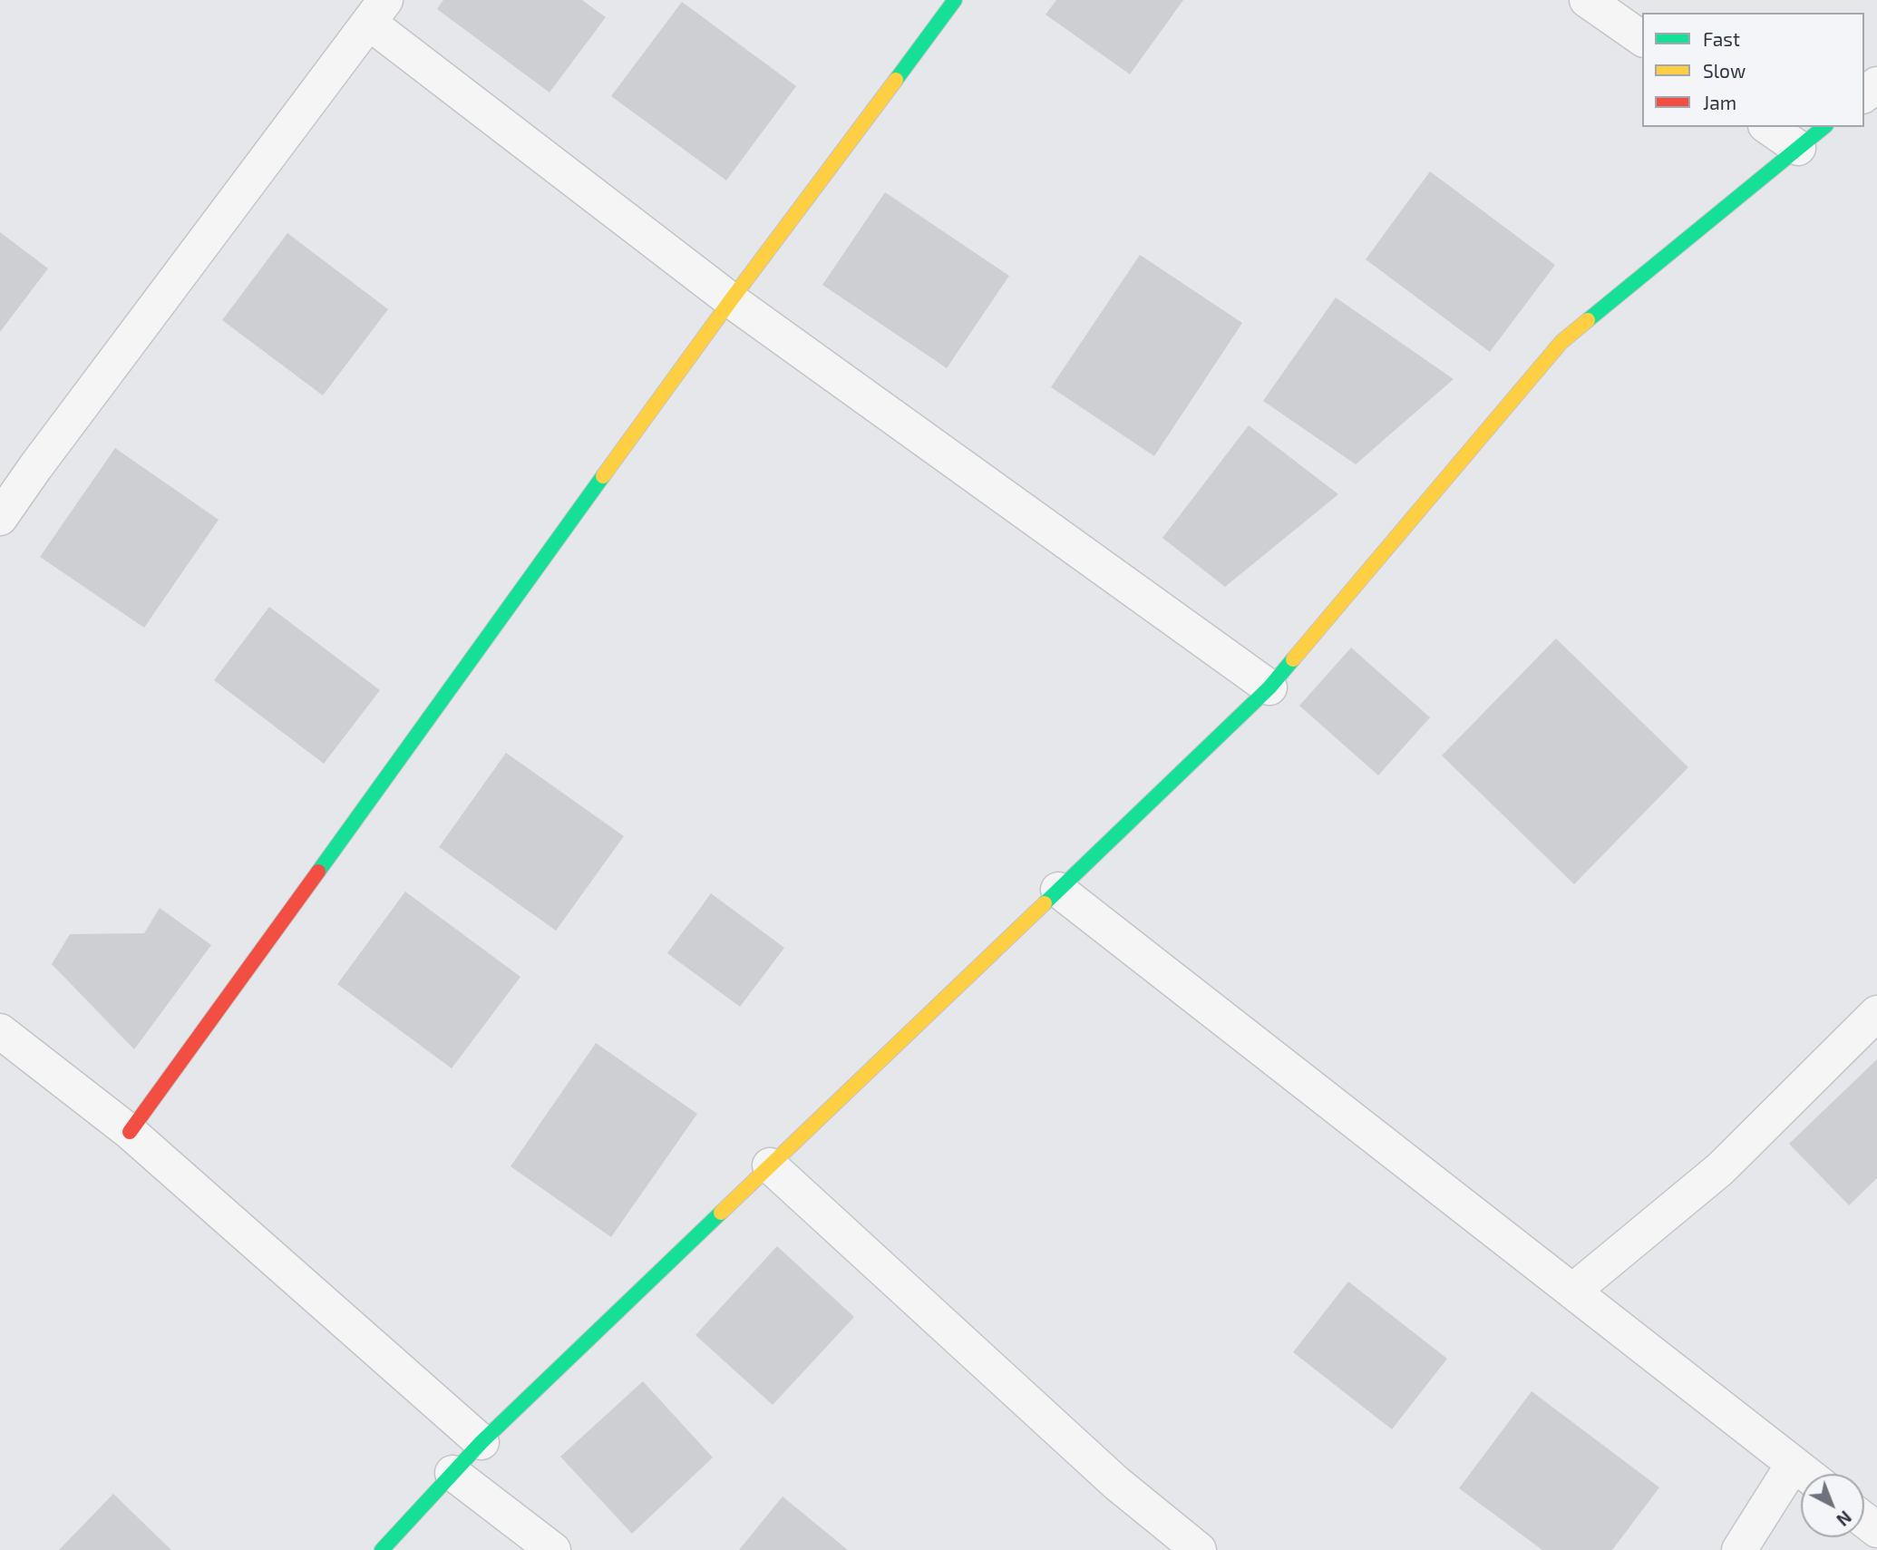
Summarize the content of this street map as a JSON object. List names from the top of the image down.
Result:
{
  "legend": ["Fast", "Slow", "Jam"],
  "north": "bottom right"
}
